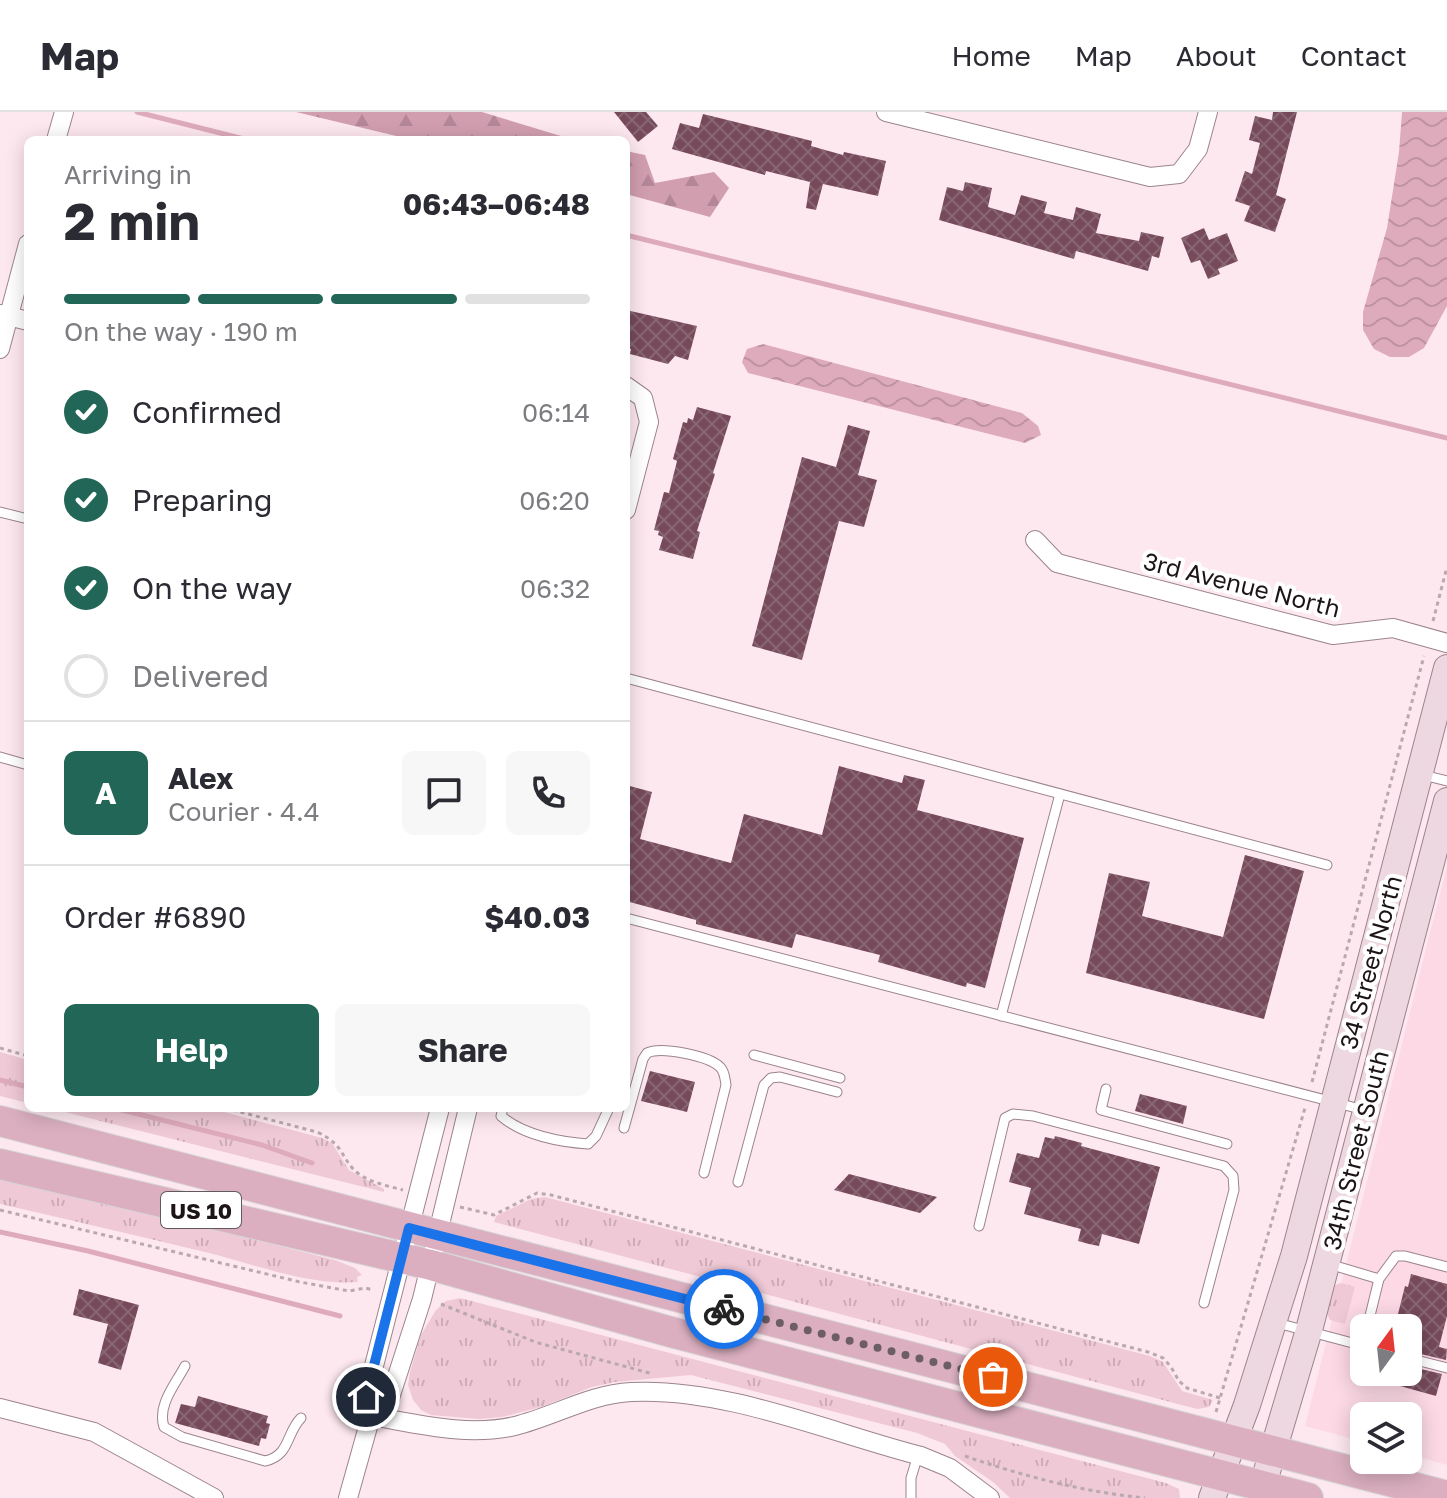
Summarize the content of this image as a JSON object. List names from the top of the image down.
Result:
{
  "streets": {
    "main road": ["34 Street North", "34th Street South", "US 10"],
    "street": ["3rd Avenue North"]
  },
  "crossings": [
    ["34 Street North", "34th Street South"],
    ["34th Street South", "US 10"]
  ],
  "north": "top",
  "page": {
    "header": "Map",
    "nav": [
      "Home",
      "Map",
      "About",
      "Contact"
    ],
    "heading": ["2 min", "Arriving in", "06:43–06:48"],
    "panel": [
      "Alex",
      "Courier · 4.4",
      "Order #6890",
      "$40.03"
    ],
    "bar": "On the way · 190 m",
    "list": [
      ["Confirmed", "06:14"],
      ["Preparing", "06:20"],
      ["On the way", "06:32"],
      "Delivered"
    ],
    "round": "A",
    "buttons": ["Help", "Share"]
  }
}
